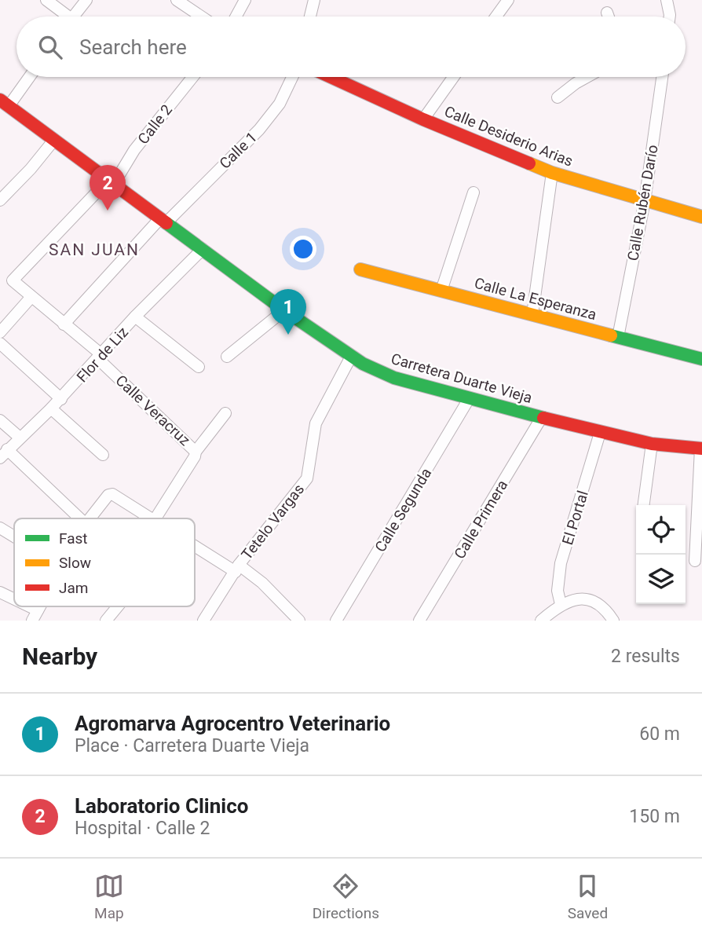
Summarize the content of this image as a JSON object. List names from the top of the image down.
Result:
{
  "streets": {
    "main road": ["Calle Desiderio Arias", "Calle La Esperanza", "Carretera Duarte Vieja"],
    "street": [
      "Calle 2",
      "Calle 1",
      "Calle Rubén Darío",
      "Flor de Liz",
      "Calle Veracruz",
      "Calle Segunda",
      "El Portal",
      "Calle Primera",
      "Tetelo Vargas"
    ]
  },
  "crossings": [
    ["Calle 2", "Carretera Duarte Vieja"],
    ["Calle 2", "Calle Veracruz"],
    ["Calle Desiderio Arias", "Calle Rubén Darío"],
    ["Calle 1", "Carretera Duarte Vieja"],
    ["Calle 1", "Calle Veracruz"],
    ["Calle Rubén Darío", "Calle La Esperanza"],
    ["Flor de Liz", "Carretera Duarte Vieja"],
    ["Flor de Liz", "Calle Veracruz"],
    ["Carretera Duarte Vieja", "Calle Segunda"],
    ["Carretera Duarte Vieja", "El Portal"],
    ["Carretera Duarte Vieja", "Calle Primera"],
    ["Carretera Duarte Vieja", "Tetelo Vargas"]
  ],
  "districts": ["SAN JUAN"],
  "legend": ["Fast", "Slow", "Jam"],
  "page": {
    "search": "Search here",
    "pins": ["2", "1"],
    "heading": ["Nearby", "2 results"],
    "list": [
      {
        "mark": "1",
        "name": "Agromarva Agrocentro Veterinario",
        "note": "Place · Carretera Duarte Vieja",
        "value": "60 m"
      },
      {
        "mark": "2",
        "name": "Laboratorio Clinico",
        "note": "Hospital · Calle 2",
        "value": "150 m"
      }
    ],
    "nav": ["Map", "Directions", "Saved"]
  }
}
